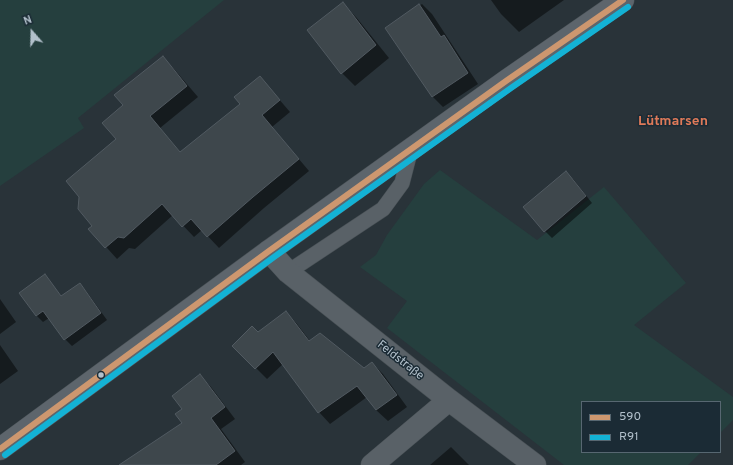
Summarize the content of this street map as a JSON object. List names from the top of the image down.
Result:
{
  "streets": {
    "street": ["Feldstraße"]
  },
  "districts": ["Lütmarsen"],
  "lines": ["transit line 590", "transit line R91"],
  "legend": ["590", "R91"],
  "north": "top"
}
